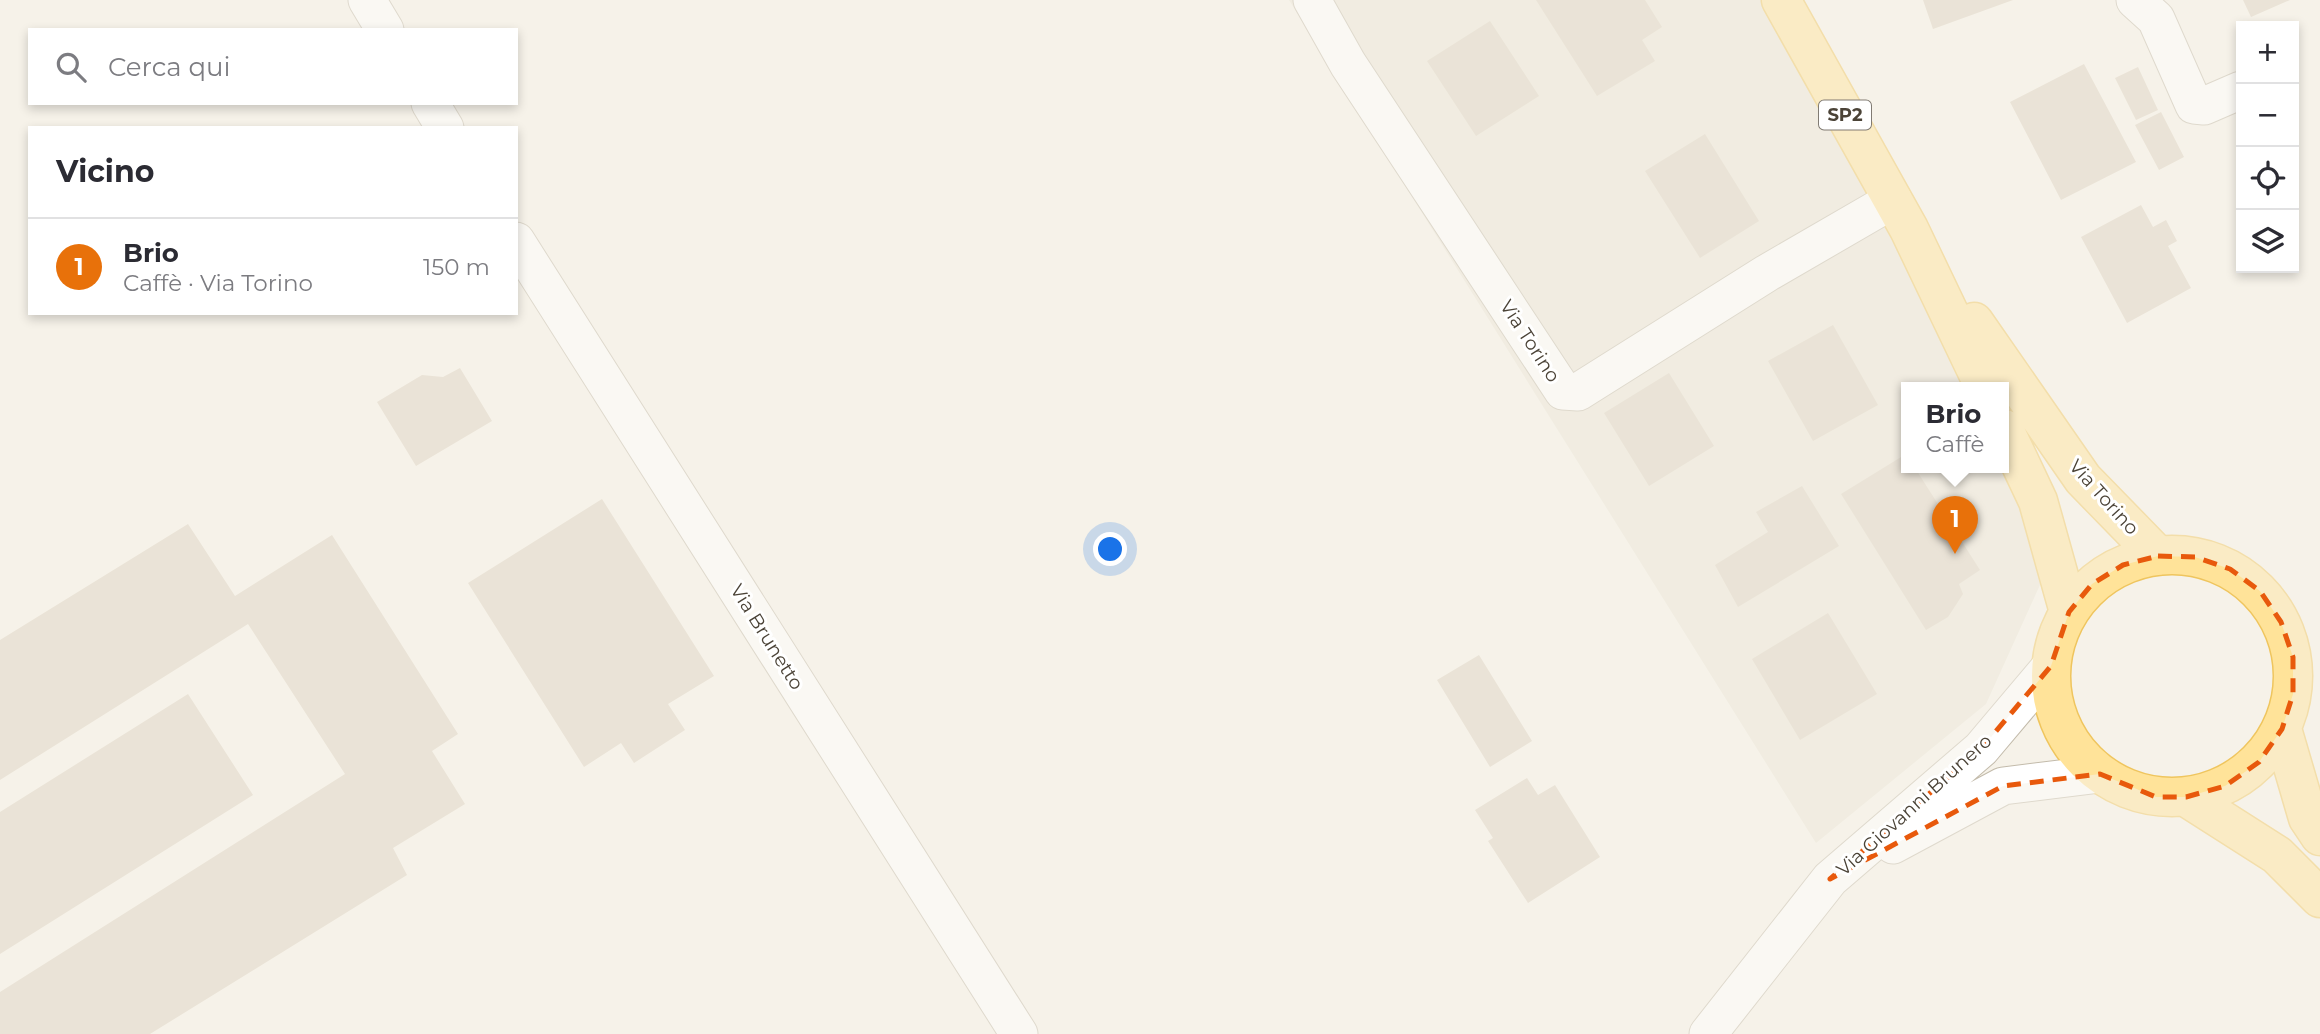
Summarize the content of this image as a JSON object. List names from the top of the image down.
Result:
{
  "streets": {
    "main road": ["SP2", "Via Torino"],
    "street": ["Via Brunetto", "Via Giovanni Brunero"]
  },
  "crossings": [
    ["Via Torino", "Via Giovanni Brunero"]
  ],
  "page": {
    "map_buttons": ["+", "−"],
    "search": "Cerca qui",
    "heading": "Vicino",
    "list": [
      {
        "mark": "1",
        "name": "Brio",
        "note": "Caffè · Via Torino",
        "value": "150 m"
      }
    ],
    "popup": ["Brio", "Caffè"],
    "pins": "1"
  }
}
